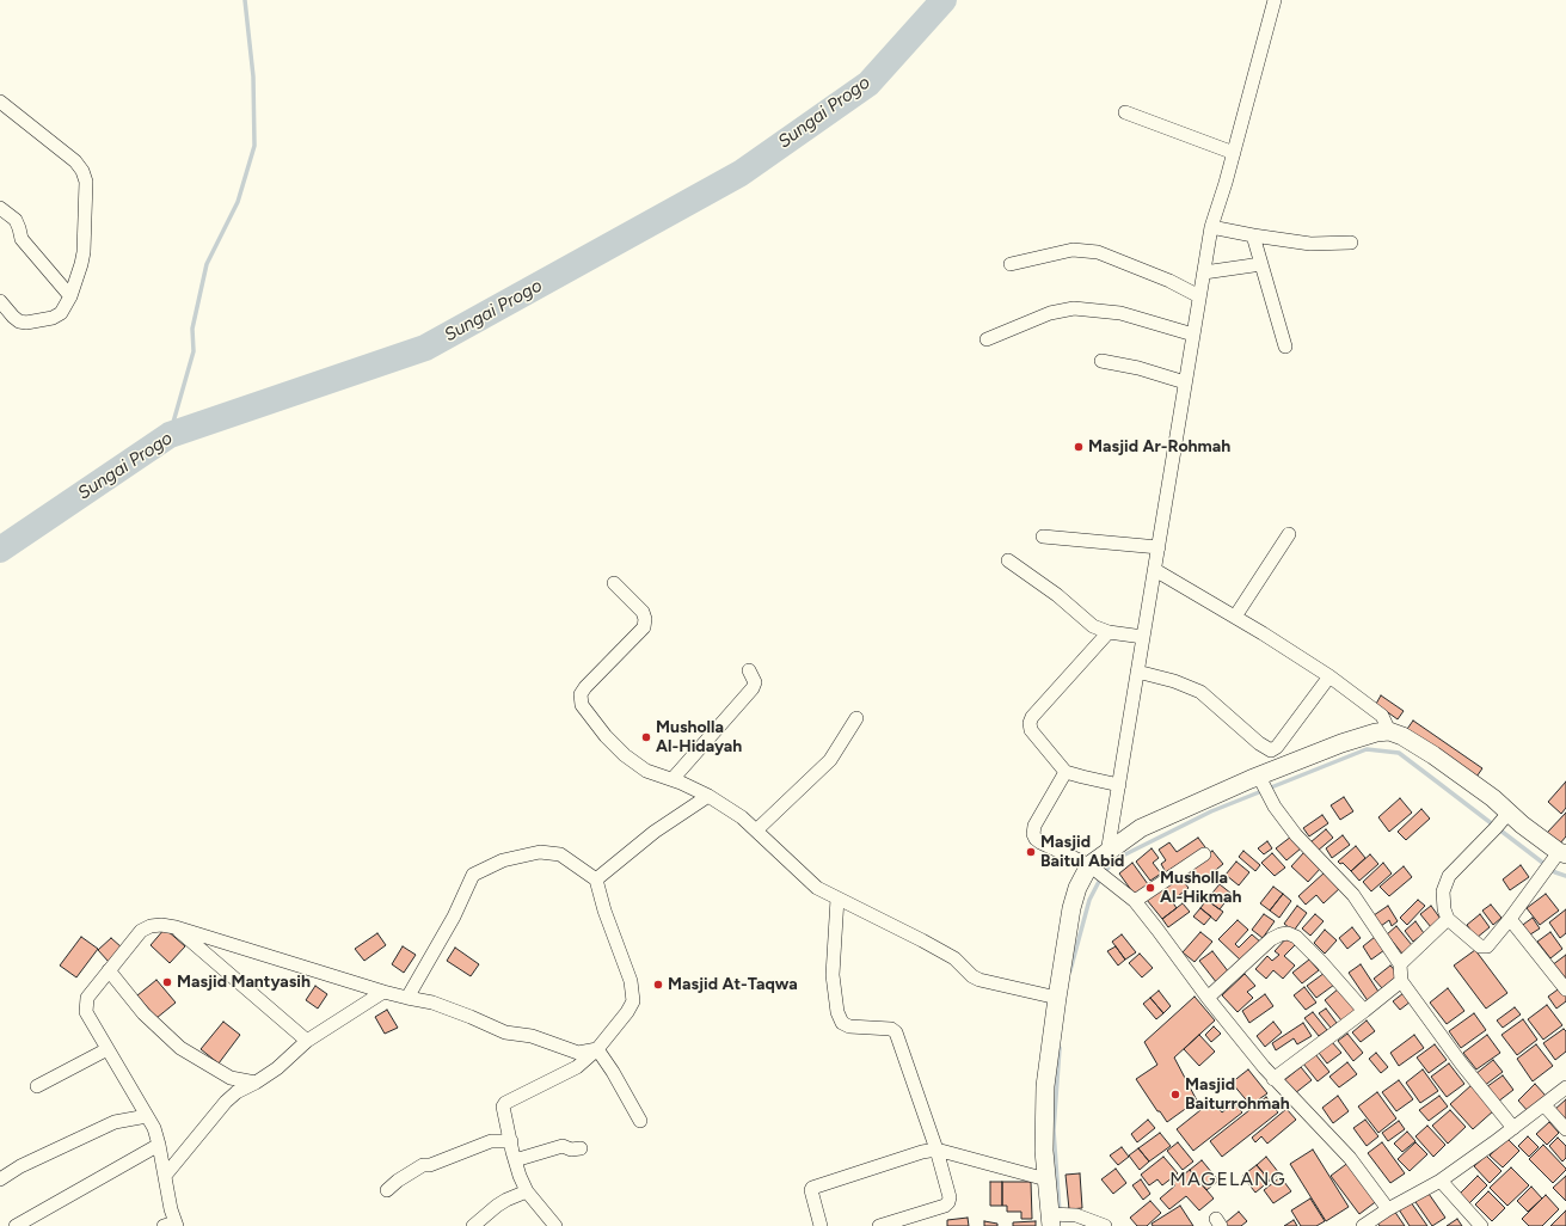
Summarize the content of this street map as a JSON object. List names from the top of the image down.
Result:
{
  "districts": ["MAGELANG"],
  "water": ["Sungai Progo"],
  "places": [
    "Masjid Ar-Rohmah",
    "Musholla Al-Hidayah",
    "Masjid Baitul Abid",
    "Musholla Al-Hikmah",
    "Masjid Mantyasih",
    "Masjid At-Taqwa",
    "Masjid Baiturrohmah"
  ]
}
